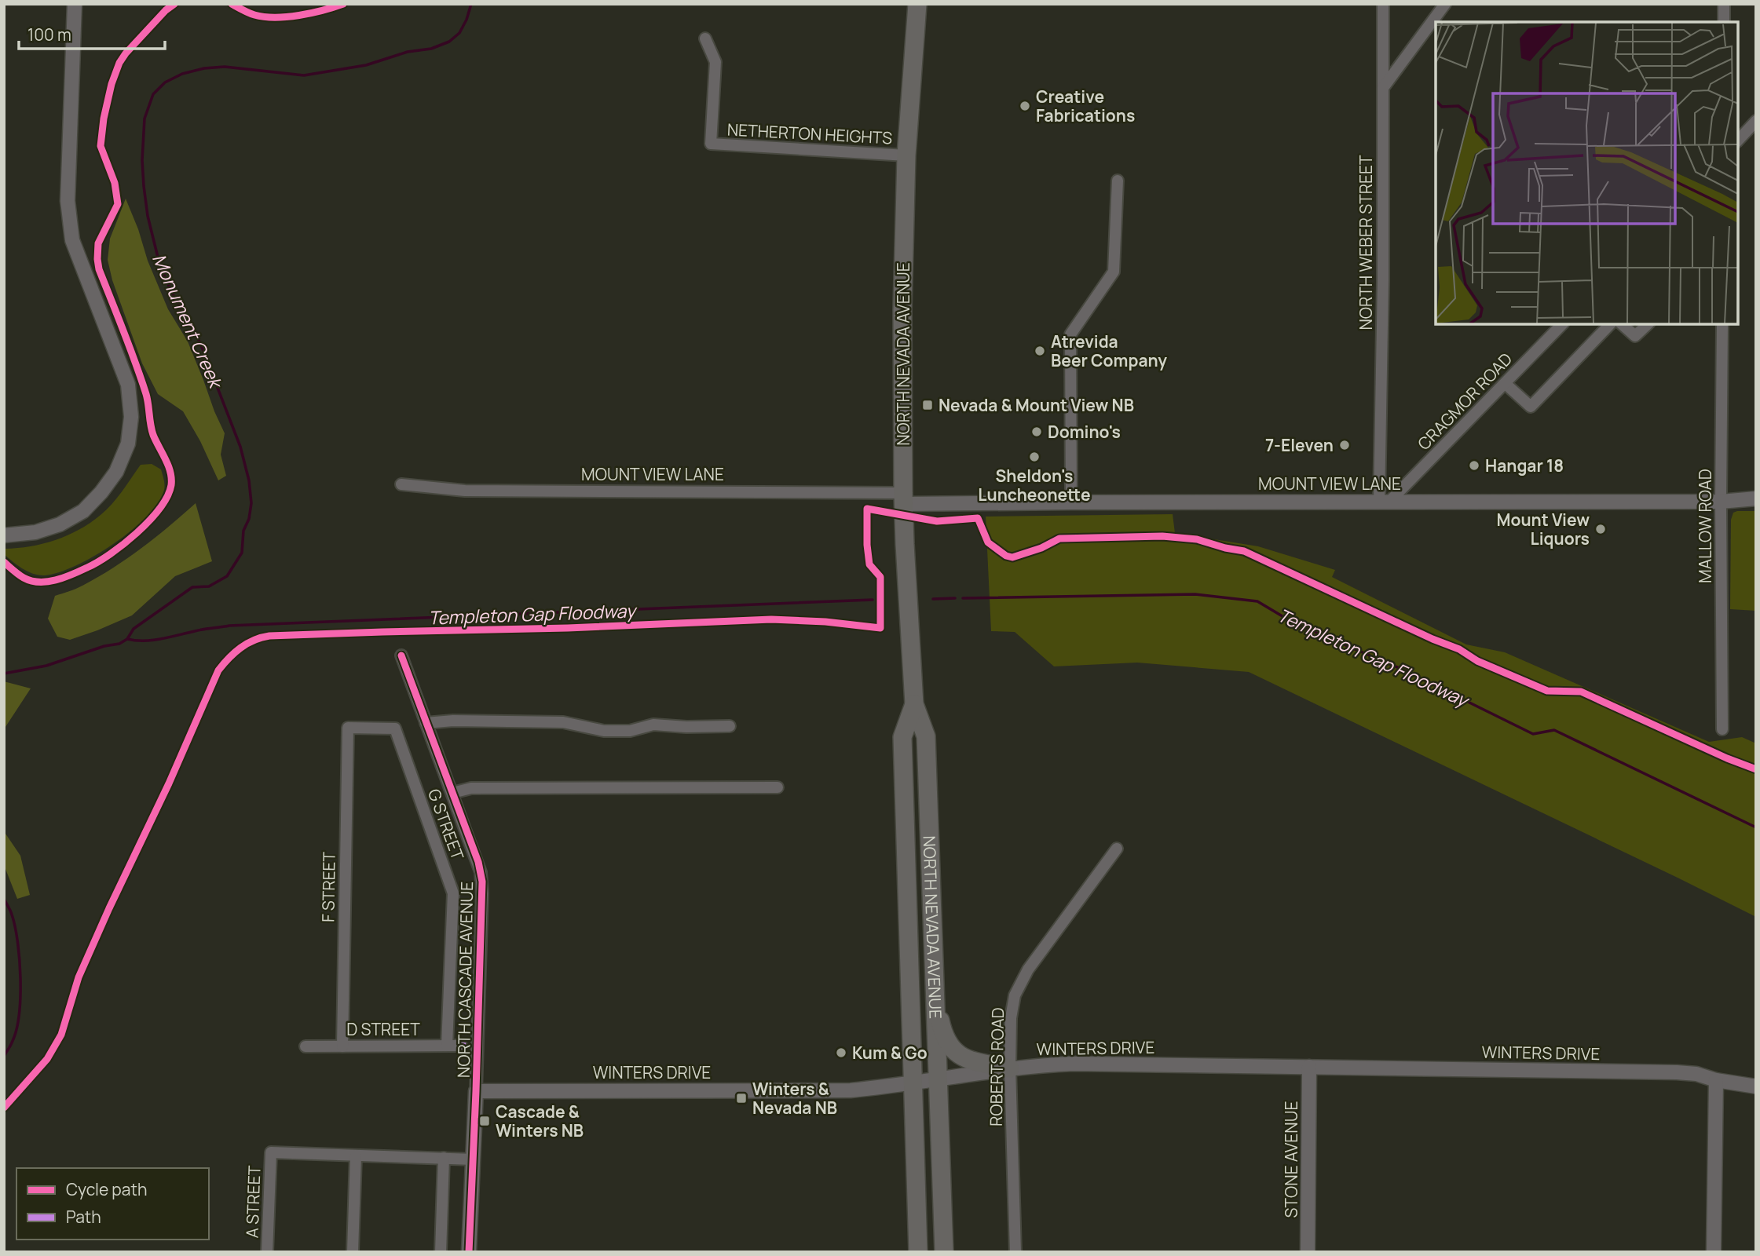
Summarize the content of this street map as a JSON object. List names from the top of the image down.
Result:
{
  "streets": {
    "main road": ["NORTH NEVADA AVENUE"],
    "street": [
      "NETHERTON HEIGHTS",
      "NORTH WEBER STREET",
      "CRAGMOR ROAD",
      "MOUNT VIEW LANE",
      "MALLOW ROAD",
      "G STREET",
      "F STREET",
      "NORTH CASCADE AVENUE",
      "D STREET",
      "WINTERS DRIVE",
      "ROBERTS ROAD",
      "STONE AVENUE",
      "A STREET"
    ]
  },
  "crossings": [
    ["NETHERTON HEIGHTS", "NORTH NEVADA AVENUE"],
    ["NORTH WEBER STREET", "CRAGMOR ROAD"],
    ["NORTH WEBER STREET", "MOUNT VIEW LANE"],
    ["NORTH NEVADA AVENUE", "MOUNT VIEW LANE"],
    ["NORTH NEVADA AVENUE", "WINTERS DRIVE"],
    ["CRAGMOR ROAD", "MOUNT VIEW LANE"],
    ["MOUNT VIEW LANE", "MALLOW ROAD"],
    ["G STREET", "F STREET"],
    ["G STREET", "D STREET"],
    ["F STREET", "D STREET"],
    ["NORTH CASCADE AVENUE", "D STREET"],
    ["NORTH CASCADE AVENUE", "WINTERS DRIVE"],
    ["WINTERS DRIVE", "ROBERTS ROAD"],
    ["WINTERS DRIVE", "STONE AVENUE"]
  ],
  "water": ["Monument Creek", "Templeton Gap Floodway"],
  "places": {
    "other": [
      "Creative Fabrications",
      "Atrevida Beer Company",
      "Domino's",
      "7-Eleven",
      "Sheldon's Luncheonette",
      "Hangar 18",
      "Mount View Liquors",
      "Kum & Go"
    ],
    "transit": ["Nevada & Mount View NB", "Winters & Nevada NB", "Cascade & Winters NB"]
  },
  "legend": ["Cycle path", "Path"],
  "scale_bar": "100 m"
}
